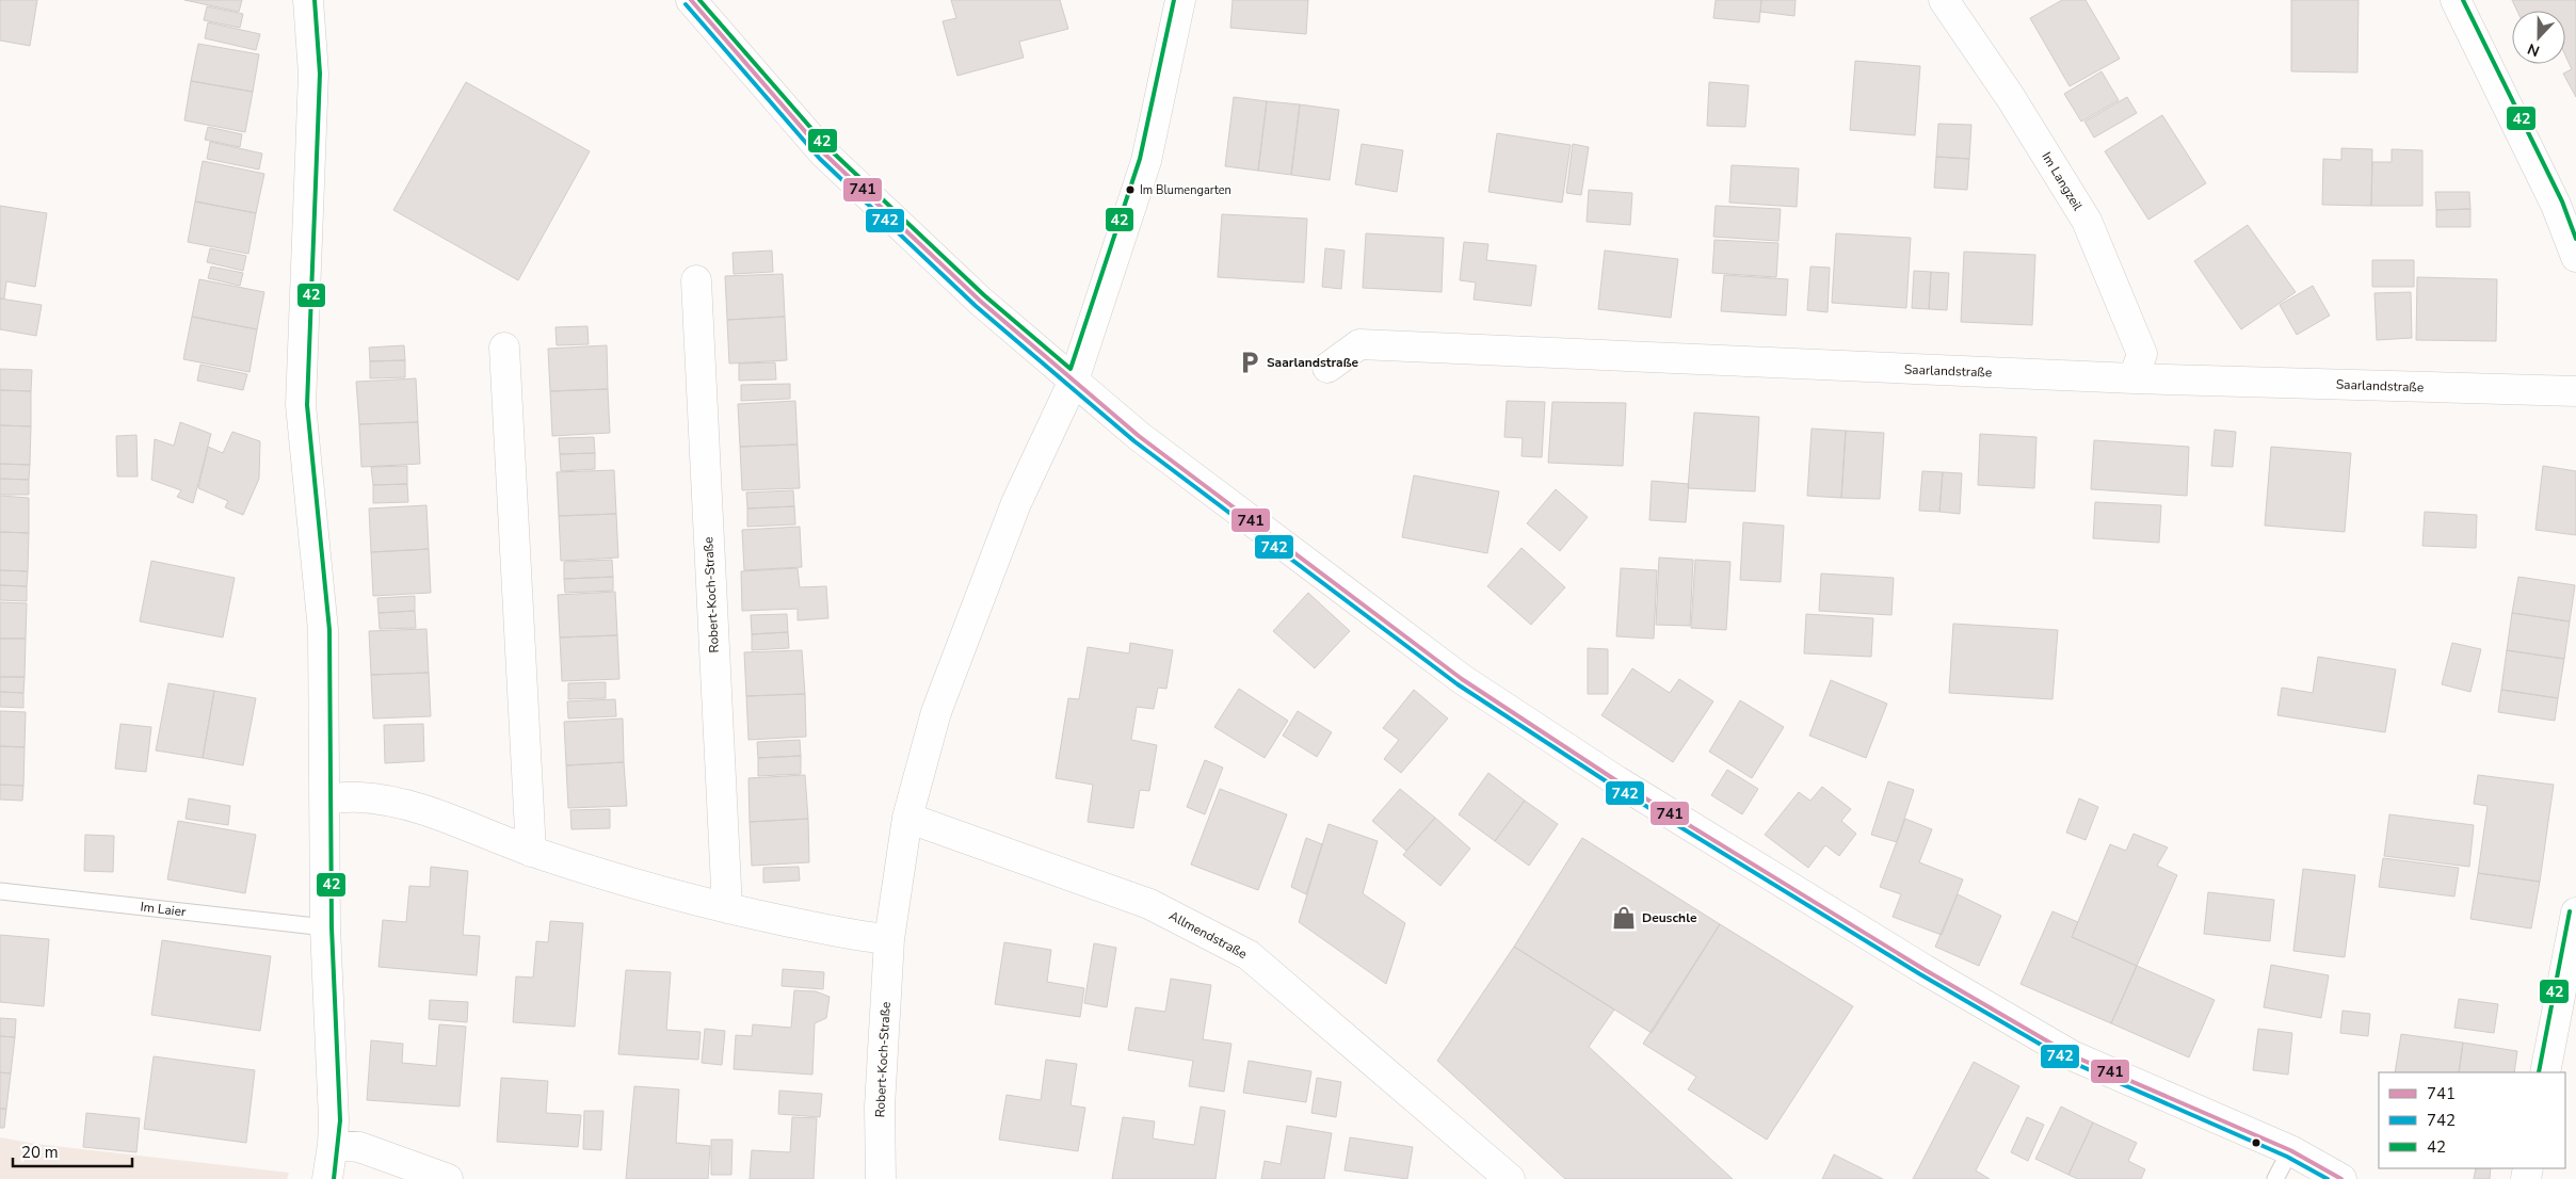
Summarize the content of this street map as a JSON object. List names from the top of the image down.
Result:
{
  "streets": {
    "street": [
      "Im Langzeil",
      "Saarlandstraße",
      "Robert-Koch-Straße",
      "Allmendstraße"
    ],
    "lane": ["Im Laier"]
  },
  "crossings": [
    ["Im Langzeil", "Saarlandstraße"],
    ["Robert-Koch-Straße", "Allmendstraße"]
  ],
  "places": {
    "other": ["Im Blumengarten"],
    "parking": ["Saarlandstraße"],
    "shop": ["Deuschle"]
  },
  "lines": ["transit line 741", "transit line 42", "transit line 742"],
  "legend": ["741", "742", "42"],
  "scale_bar": "20 m",
  "north": "bottom"
}
